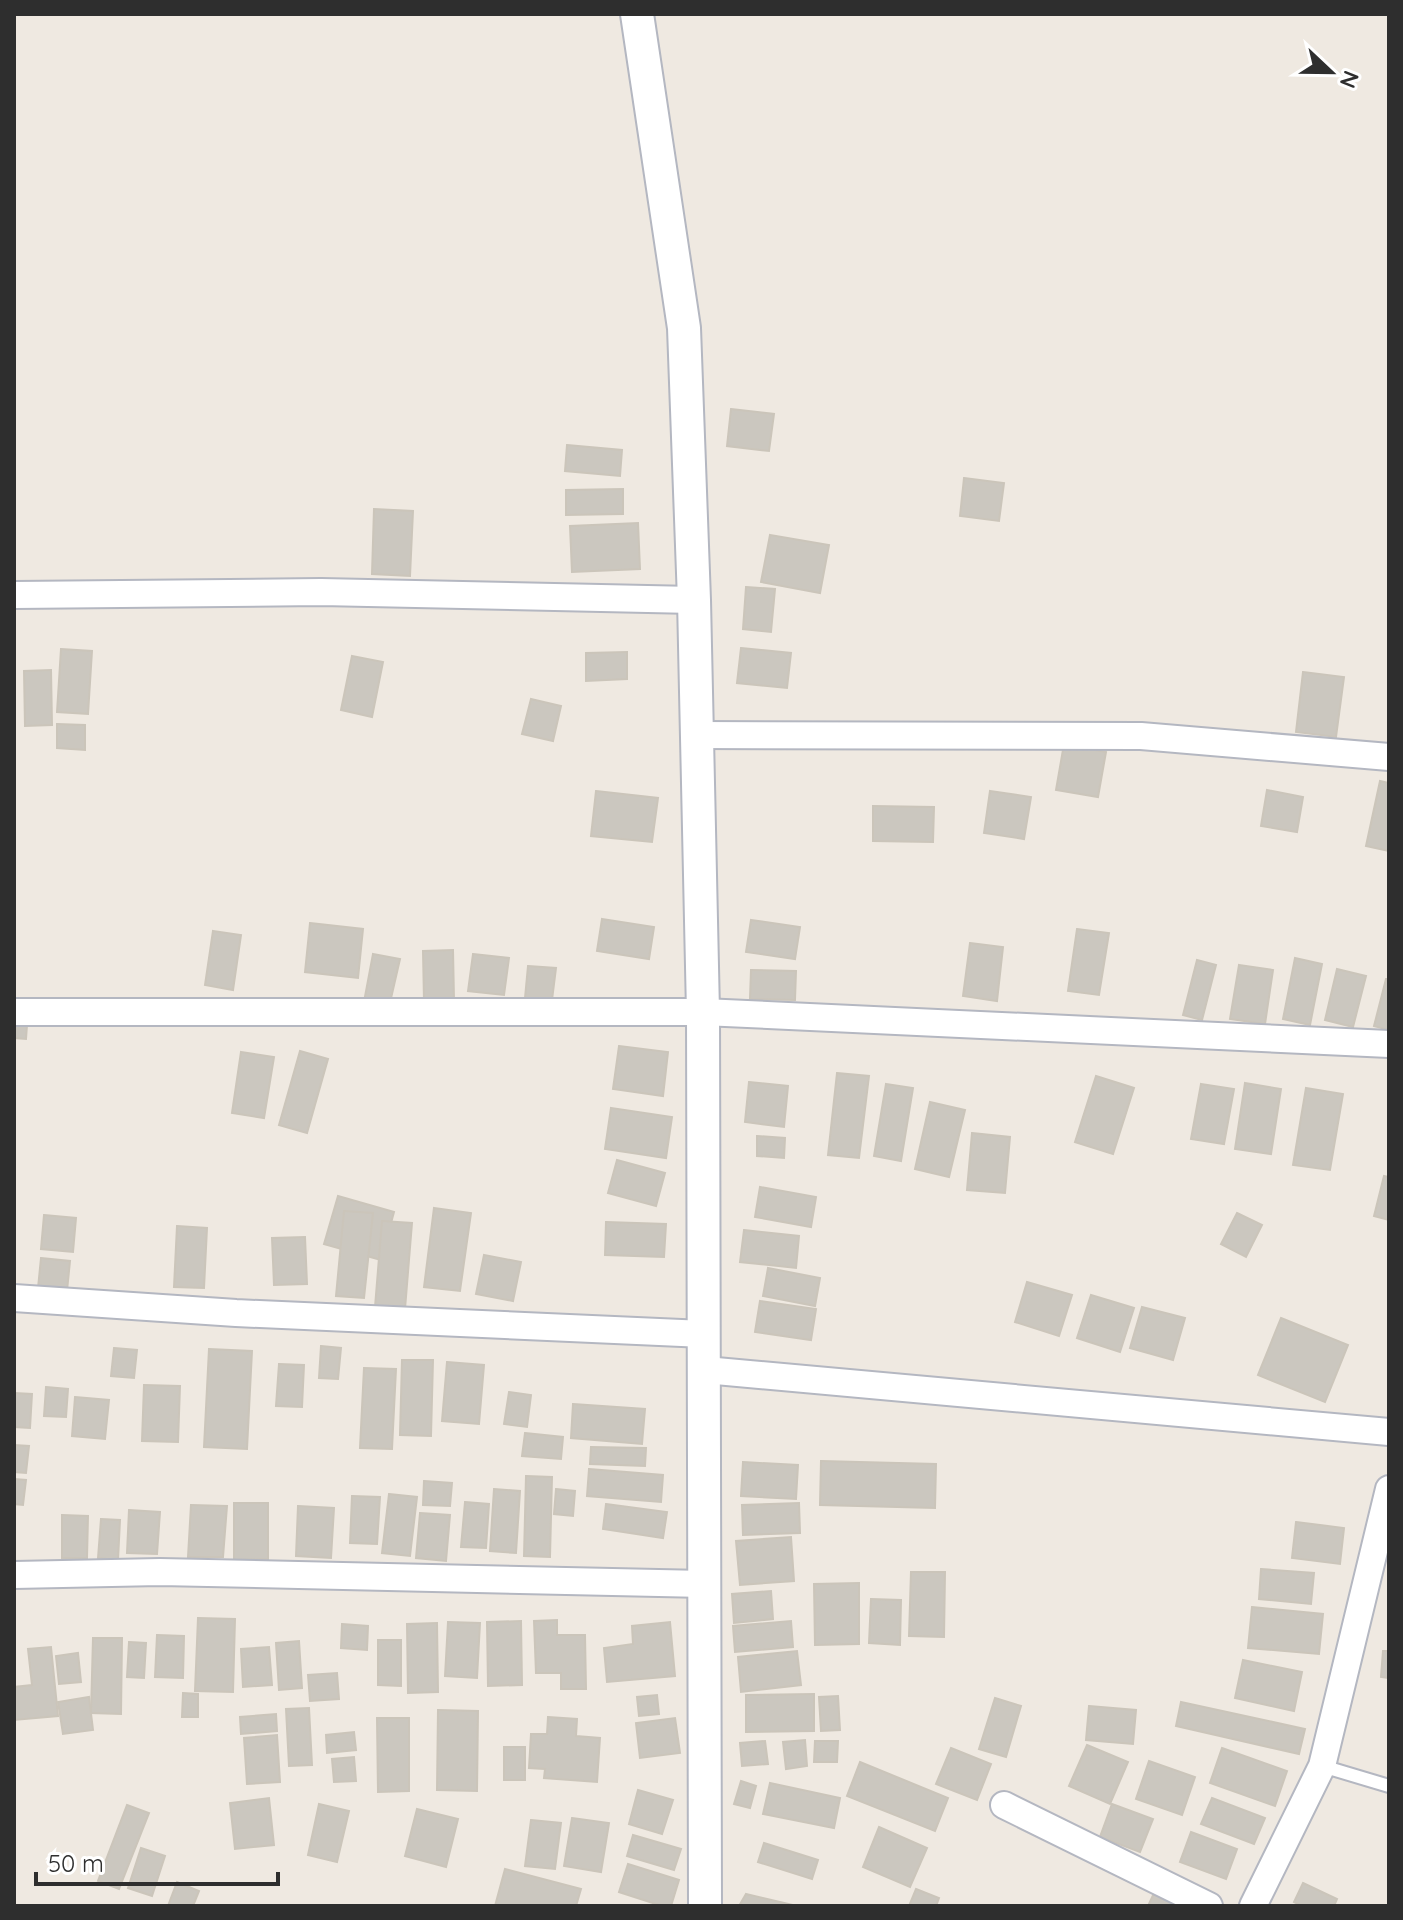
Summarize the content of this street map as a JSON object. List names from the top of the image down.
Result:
{
  "scale_bar": "50 m",
  "north": "right"
}
